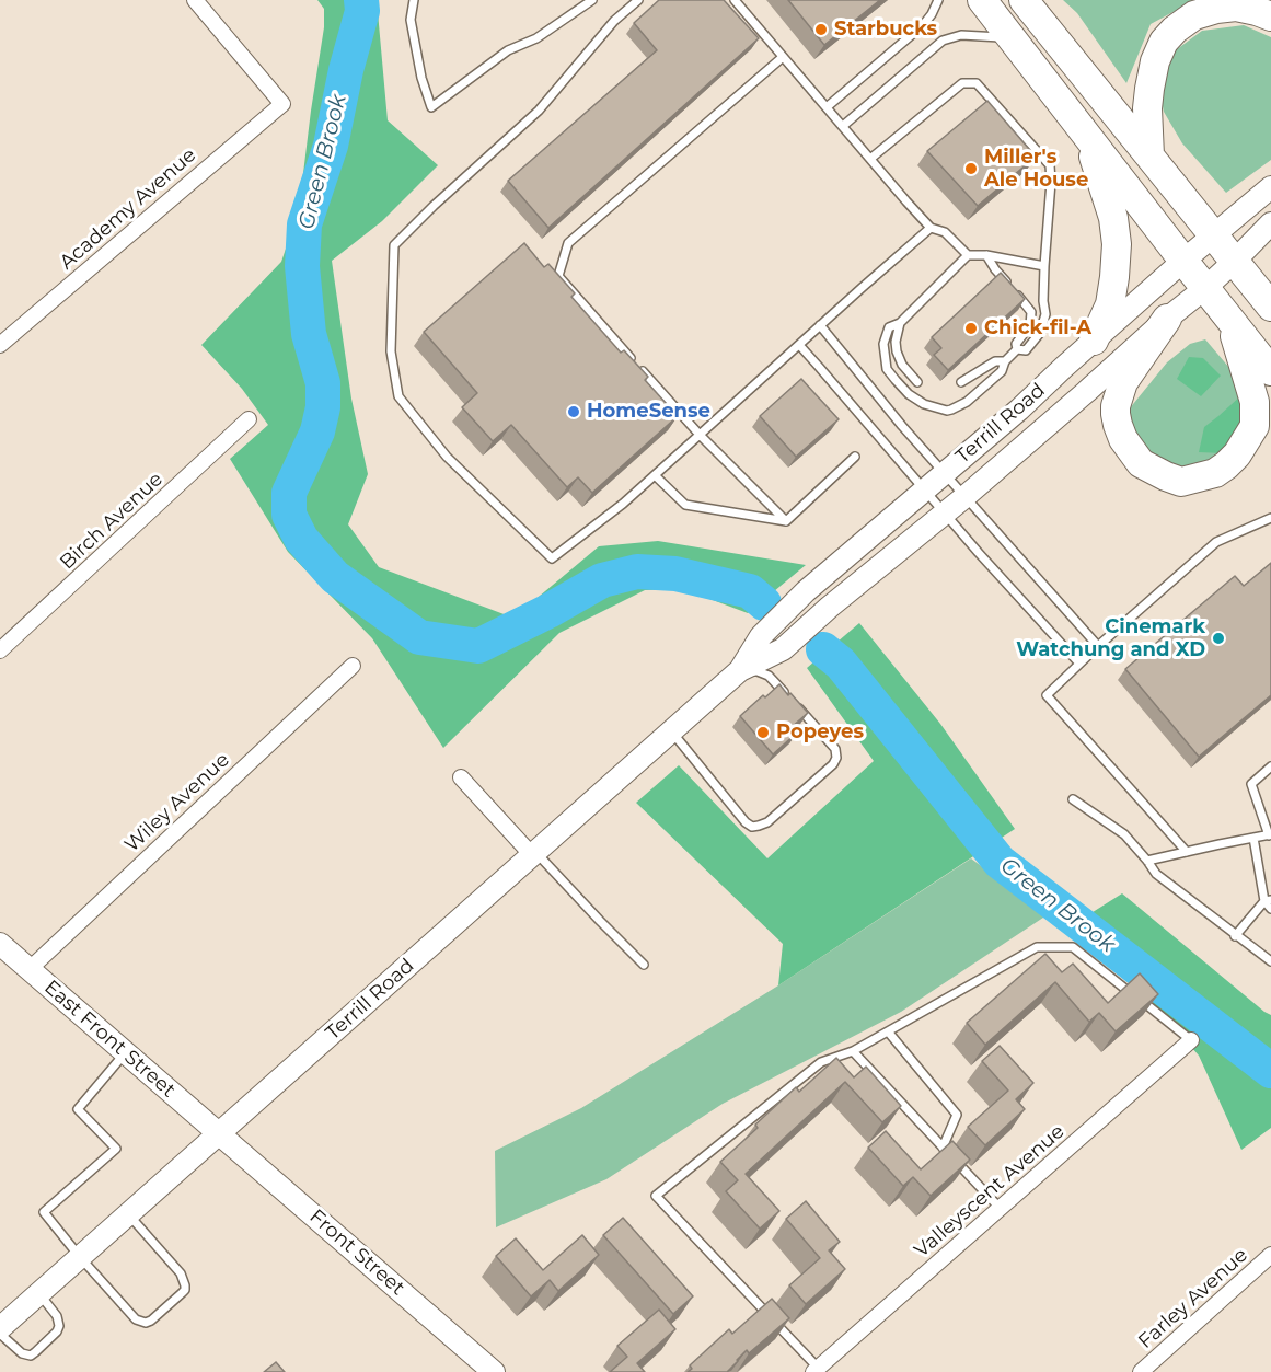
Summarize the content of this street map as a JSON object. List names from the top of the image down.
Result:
{
  "streets": {
    "street": [
      "Academy Avenue",
      "Terrill Road",
      "Birch Avenue",
      "Wiley Avenue",
      "East Front Street",
      "Valleyscent Avenue",
      "Front Street",
      "Farley Avenue"
    ]
  },
  "crossings": [
    ["Terrill Road", "East Front Street"],
    ["Terrill Road", "Front Street"],
    ["Wiley Avenue", "East Front Street"],
    ["East Front Street", "Front Street"]
  ],
  "water": ["Green Brook"],
  "places": [
    "Starbucks",
    "Miller's Ale House",
    "Chick-fil-A",
    "HomeSense",
    "Cinemark Watchung and XD",
    "Popeyes"
  ]
}
